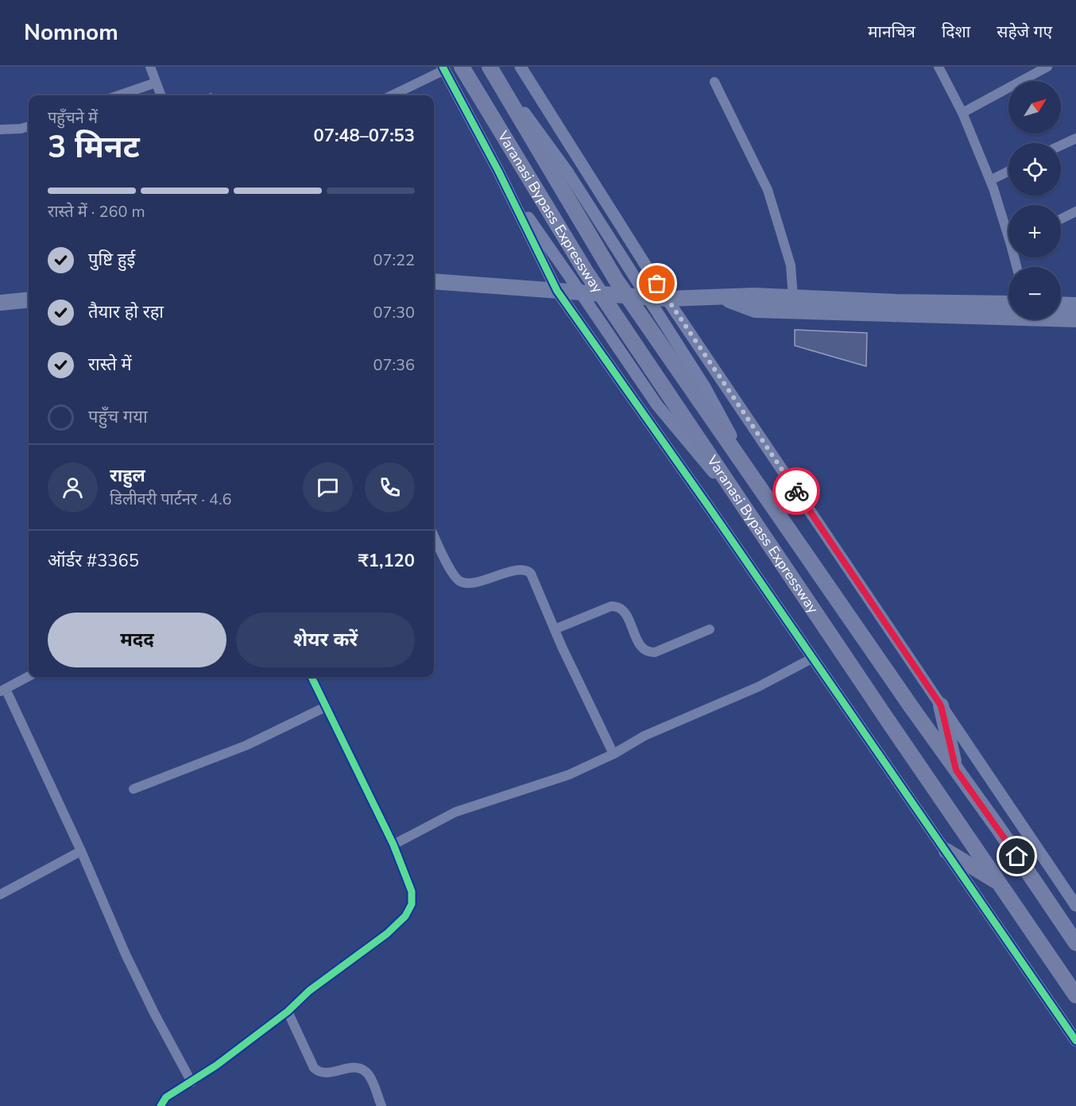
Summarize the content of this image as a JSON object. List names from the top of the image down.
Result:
{
  "streets": {
    "highway": ["Varanasi Bypass Expressway"]
  },
  "north": "top right",
  "page": {
    "header": "Nomnom",
    "nav": ["मानचित्र", "दिशा", "सहेजे गए"],
    "map_buttons": ["+", "−"],
    "heading": ["3 मिनट", "पहुँचने में", "07:48–07:53"],
    "panel": [
      "राहुल",
      "डिलीवरी पार्टनर · 4.6",
      "ऑर्डर #3365",
      "₹1,120"
    ],
    "bar": "रास्ते में · 260 m",
    "list": [
      ["पुष्टि हुई", "07:22"],
      ["तैयार हो रहा", "07:30"],
      ["रास्ते में", "07:36"],
      "पहुँच गया"
    ],
    "buttons": ["मदद", "शेयर करें"]
  }
}
